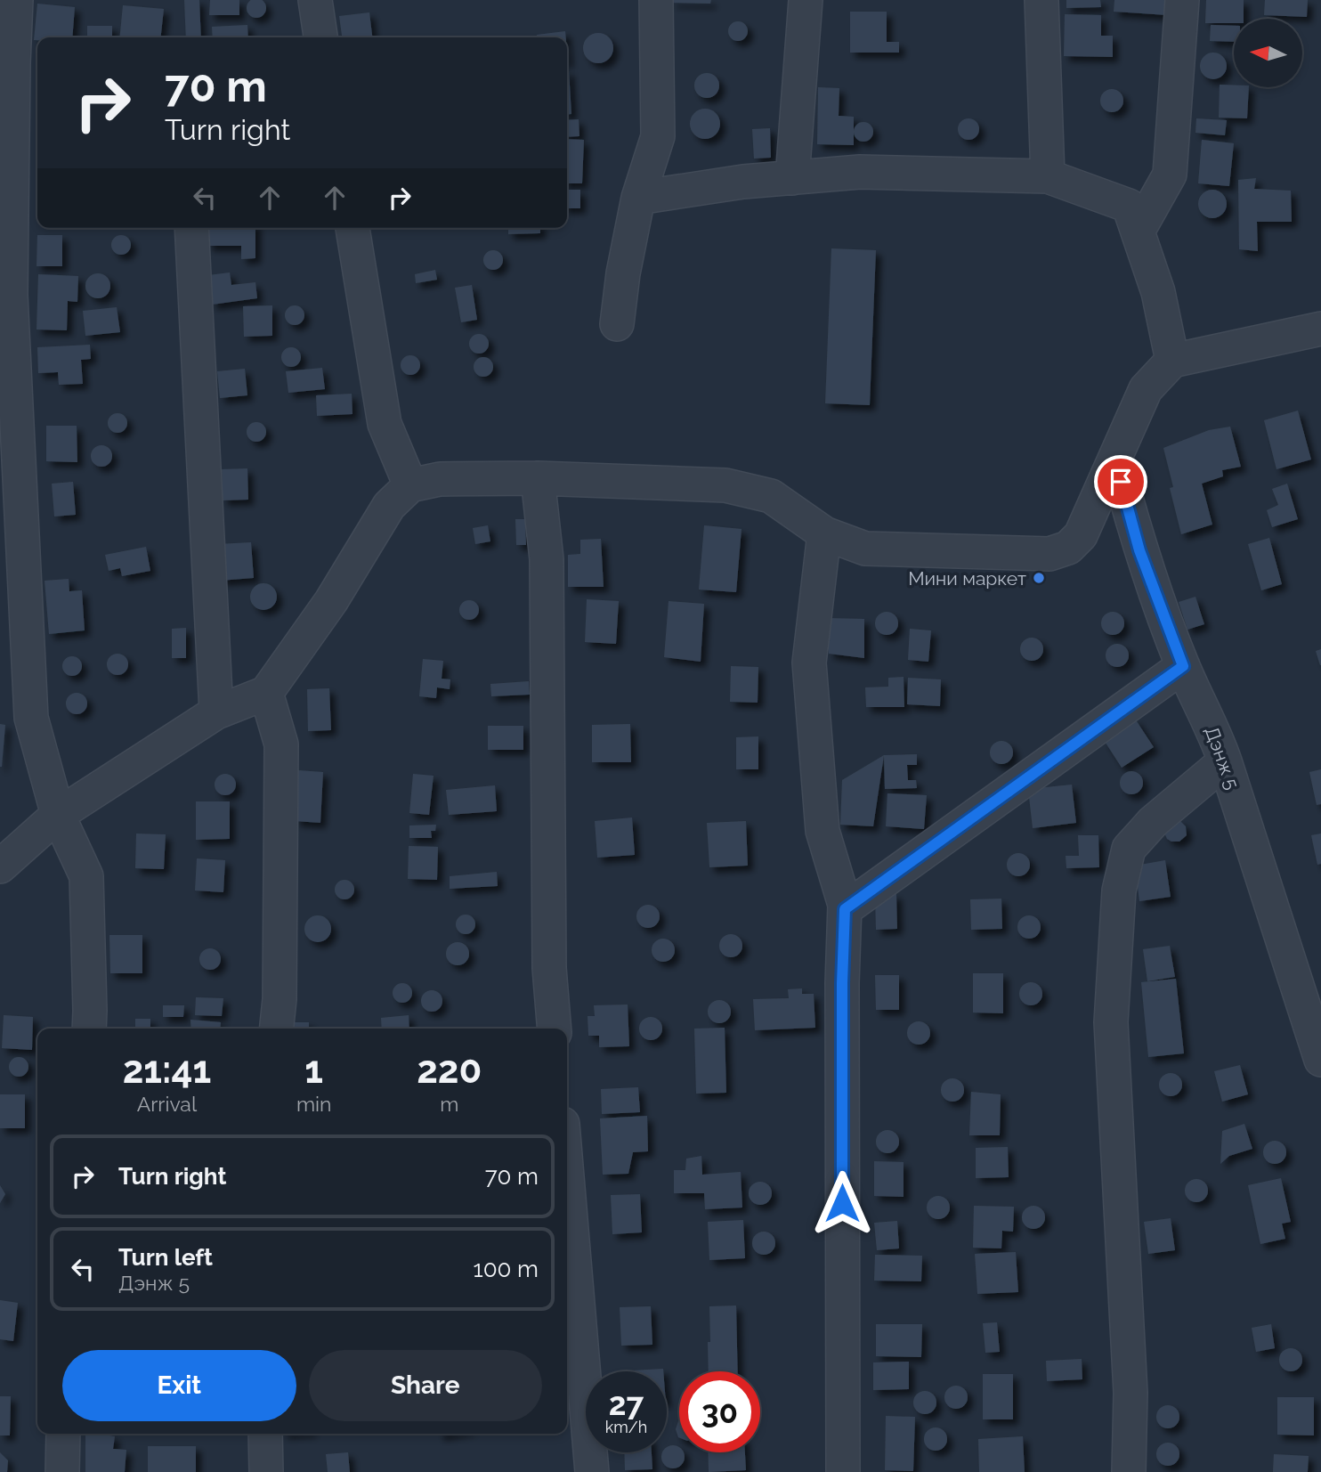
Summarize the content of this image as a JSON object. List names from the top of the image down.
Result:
{
  "streets": {
    "street": ["Дэнж 5"]
  },
  "places": ["Мини маркет"],
  "north": "left",
  "page": {
    "turn": ["70 m", "Turn right"],
    "eta": [
      "21:41",
      "Arrival",
      "1",
      "min",
      "220",
      "m"
    ],
    "list": [
      {
        "name": "Turn right",
        "value": "70 m"
      },
      {
        "name": "Turn left",
        "note": "Дэнж 5",
        "value": "100 m"
      }
    ],
    "buttons": ["Exit", "Share"],
    "speed": "27 km/h",
    "limit": "30"
  }
}
